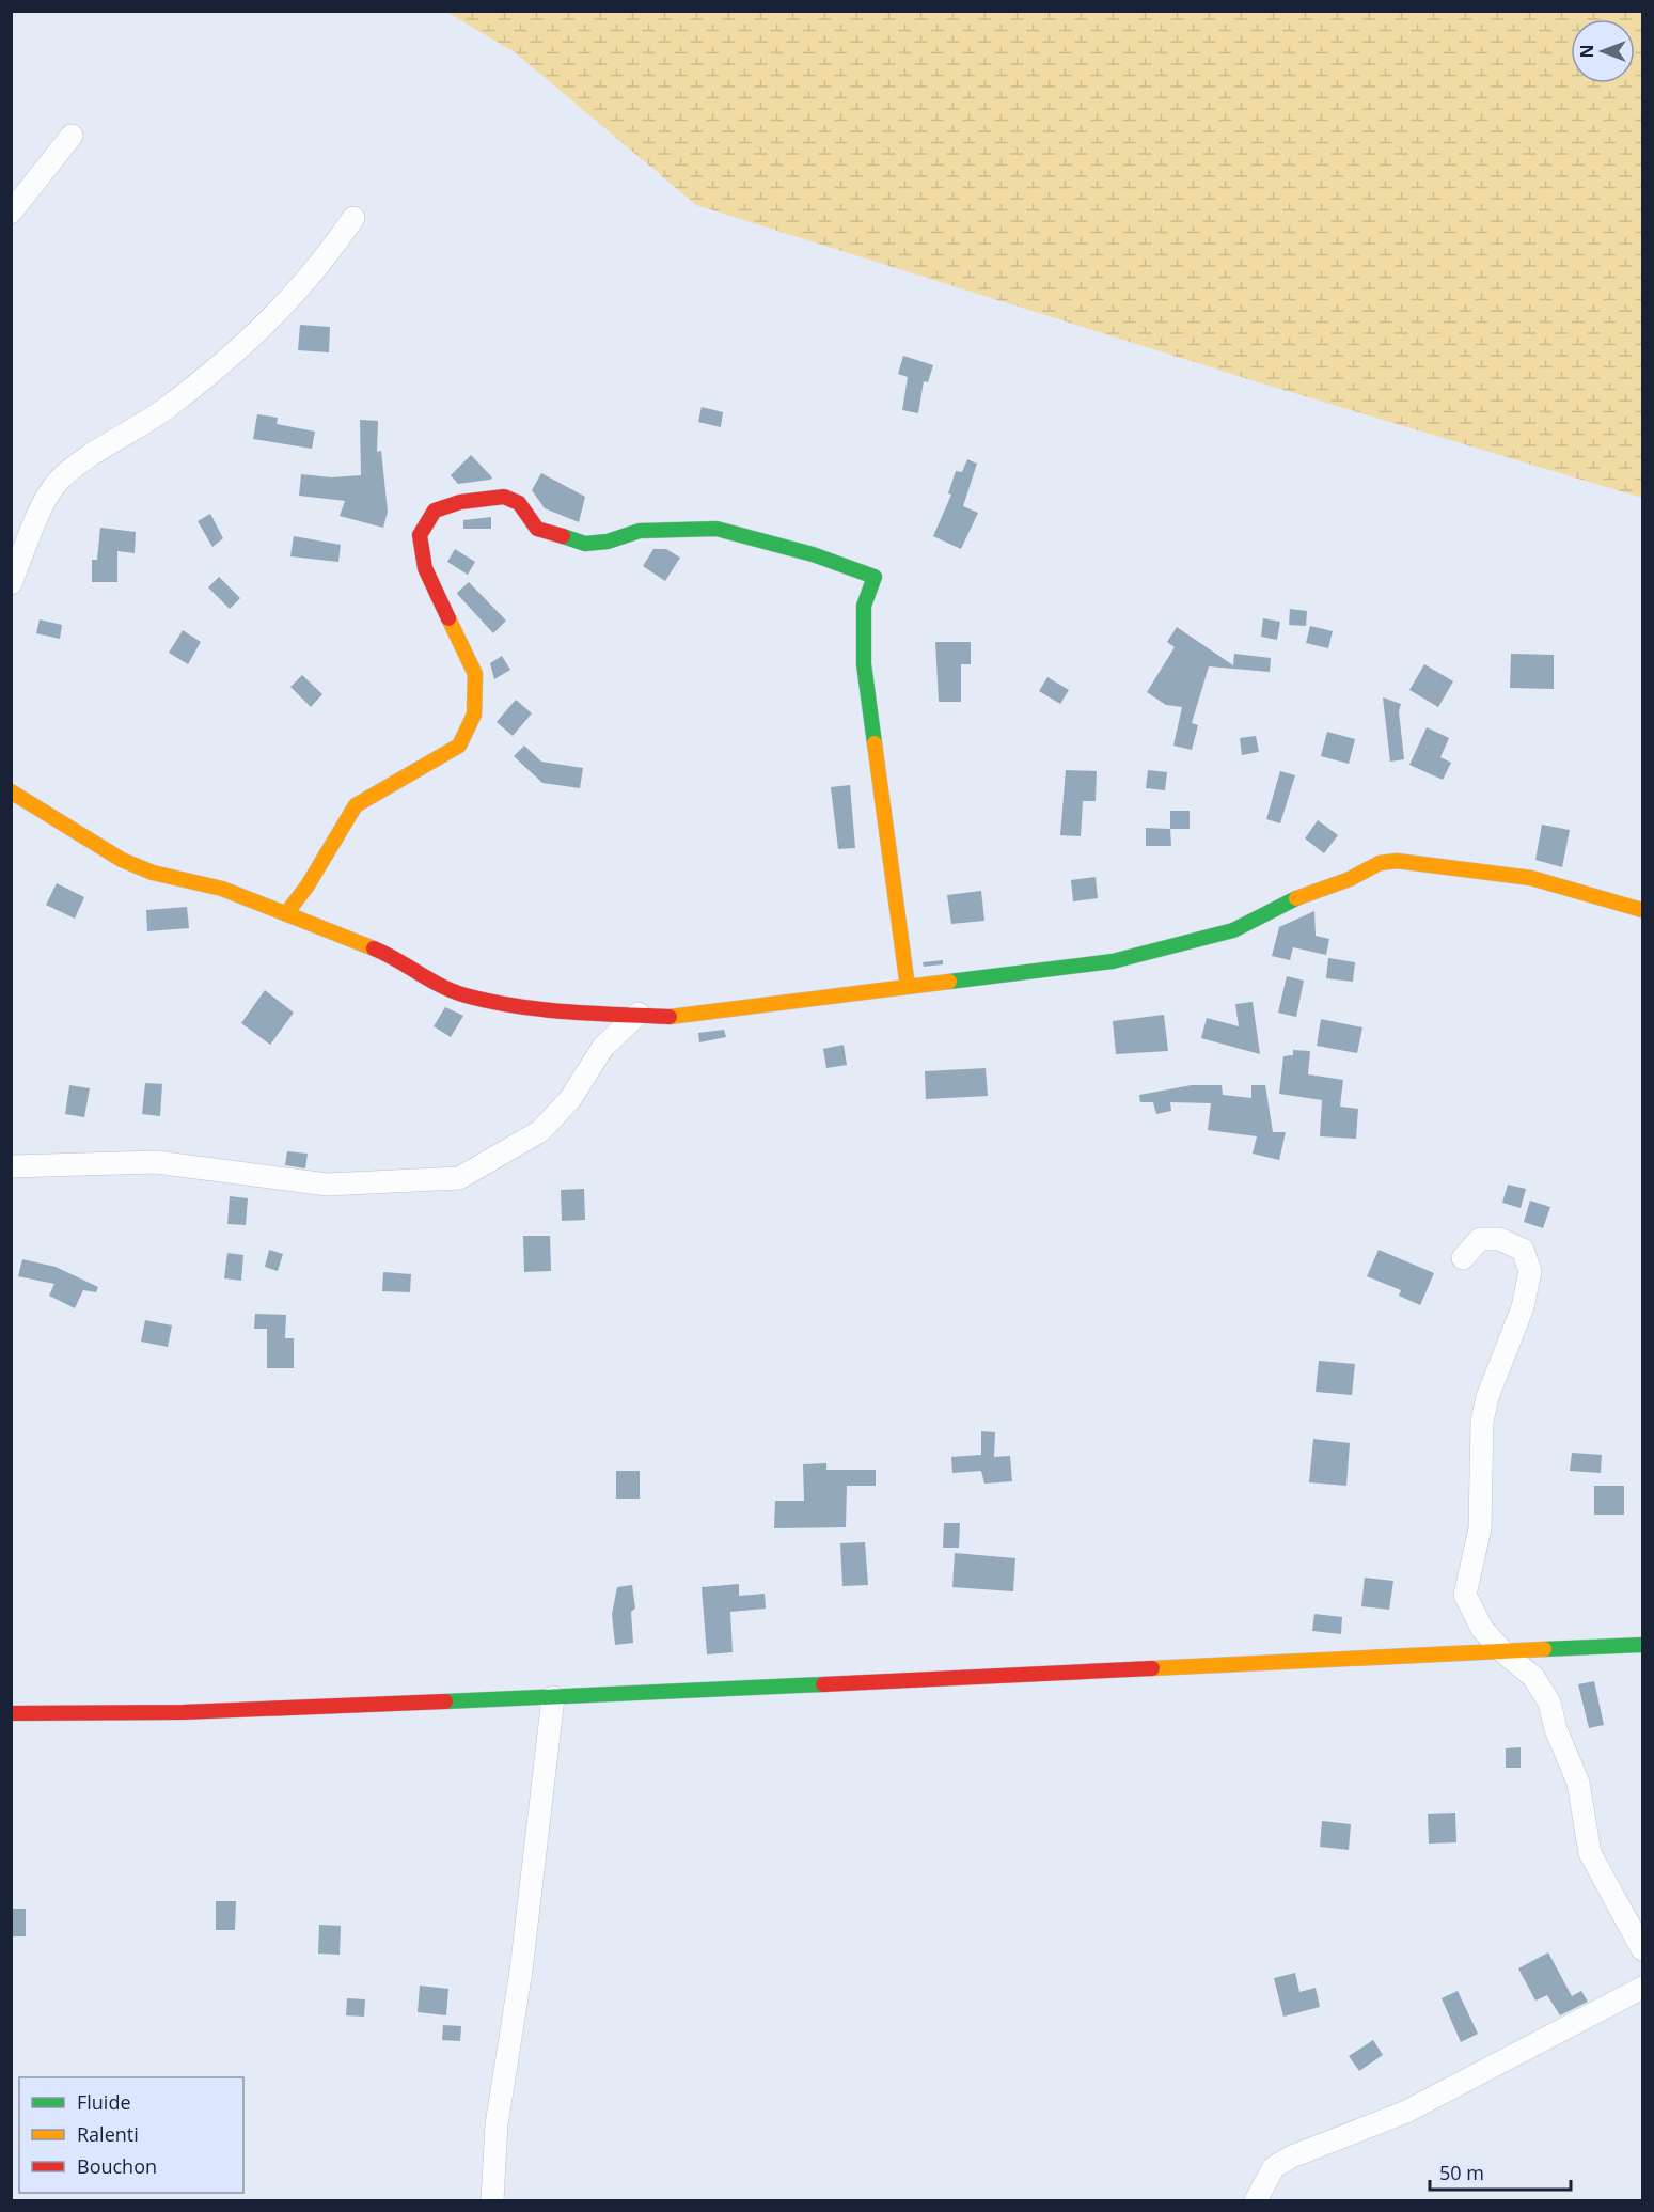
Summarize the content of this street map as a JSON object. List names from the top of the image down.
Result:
{
  "legend": ["Fluide", "Ralenti", "Bouchon"],
  "scale_bar": "50 m",
  "north": "left"
}
